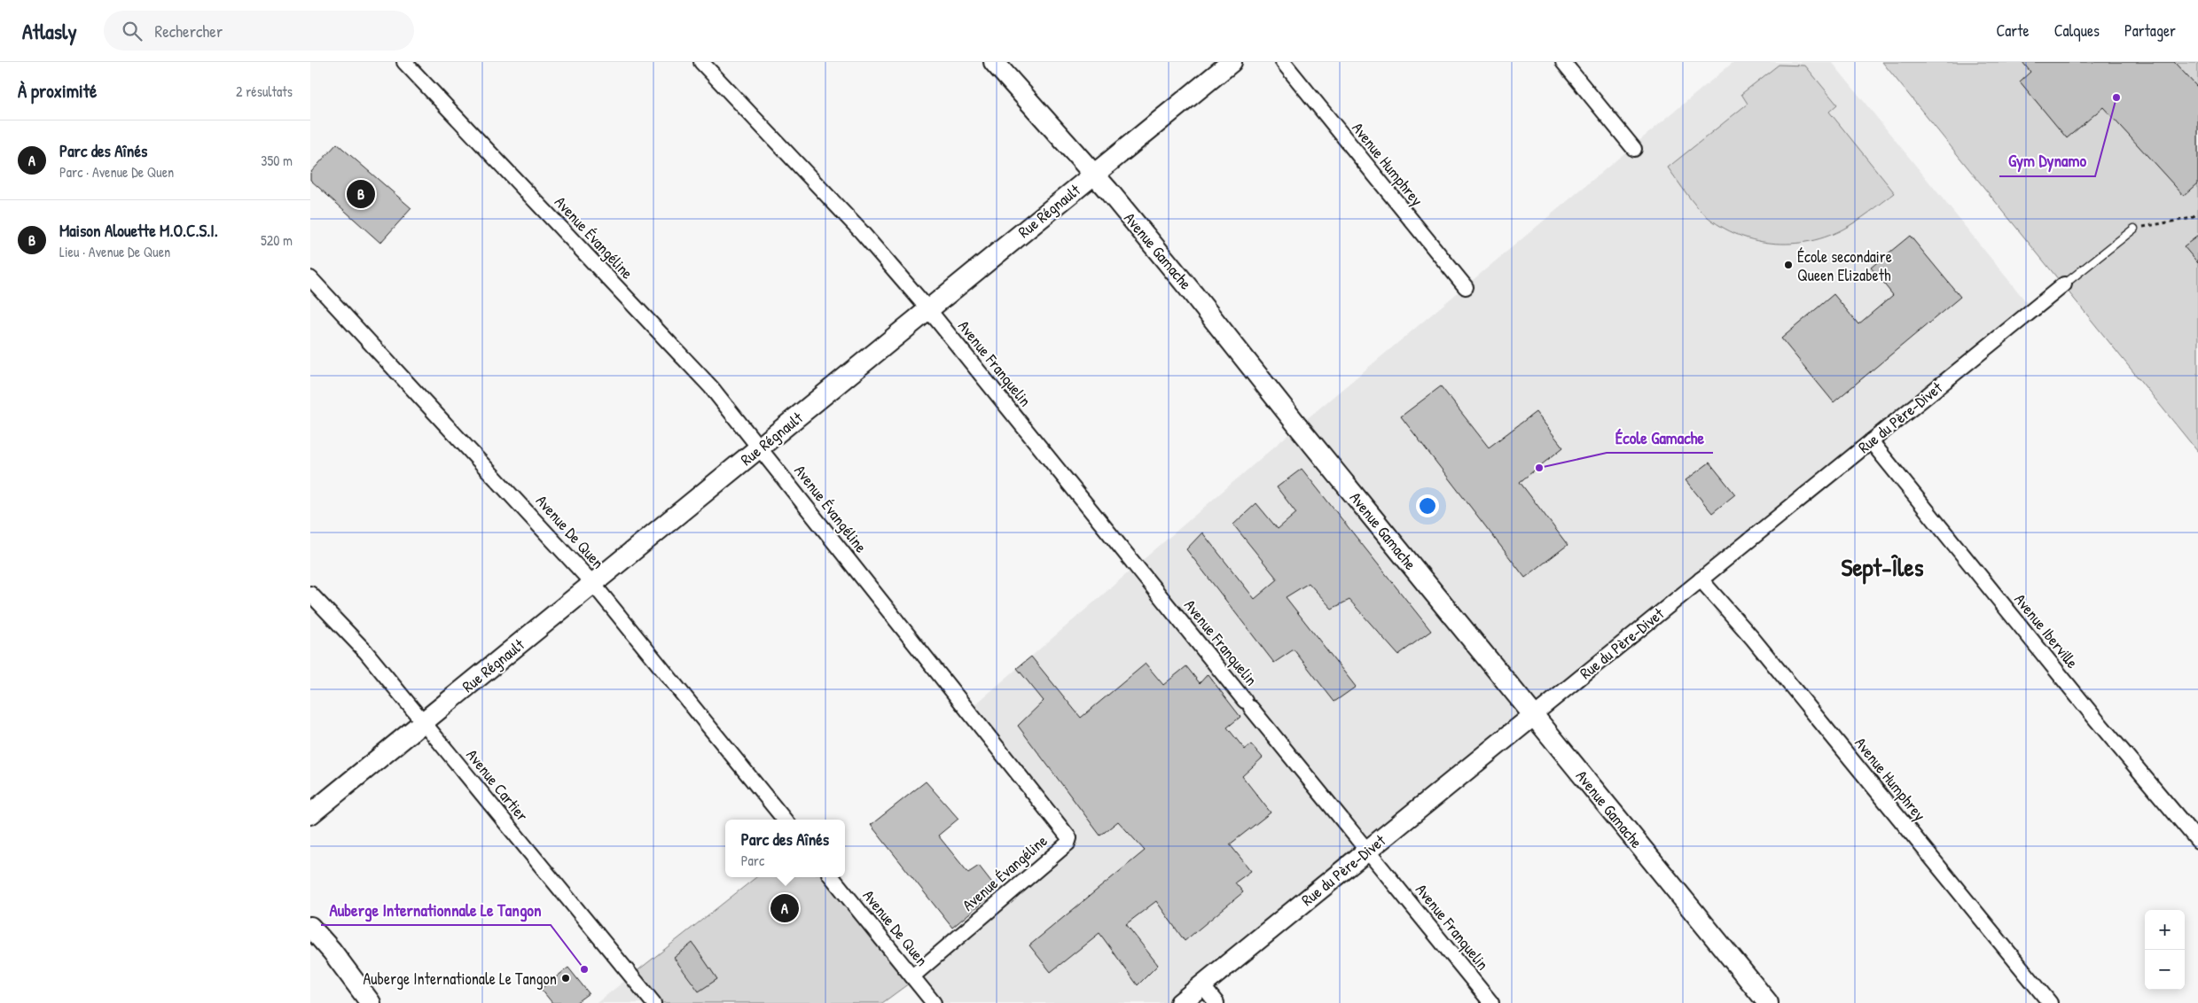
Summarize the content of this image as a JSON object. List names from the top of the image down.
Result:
{
  "streets": {
    "street": [
      "Avenue Humphrey",
      "Rue Régnault",
      "Avenue Évangéline",
      "Avenue Gamache",
      "Avenue Franquelin",
      "Rue du Père-Divet",
      "Avenue De Quen",
      "Avenue Iberville",
      "Avenue Cartier"
    ]
  },
  "crossings": [
    ["Avenue Humphrey", "Rue du Père-Divet"],
    ["Rue Régnault", "Avenue Évangéline"],
    ["Rue Régnault", "Avenue Gamache"],
    ["Rue Régnault", "Avenue Franquelin"],
    ["Rue Régnault", "Avenue De Quen"],
    ["Rue Régnault", "Avenue Cartier"],
    ["Avenue Évangéline", "Avenue De Quen"],
    ["Avenue Gamache", "Rue du Père-Divet"],
    ["Avenue Franquelin", "Rue du Père-Divet"],
    ["Rue du Père-Divet", "Avenue Iberville"]
  ],
  "districts": ["Sept-Îles"],
  "places": [
    "Gym Dynamo",
    "École secondaire Queen Elizabeth",
    "École Gamache",
    "Auberge Internationnale Le Tangon",
    "Auberge Internationale Le Tangon"
  ],
  "page": {
    "header": "Atlasly",
    "search": "Rechercher",
    "nav": ["Carte", "Calques", "Partager"],
    "heading": ["À proximité", "2 résultats"],
    "list": [
      {
        "mark": "A",
        "name": "Parc des Aînés",
        "note": "Parc · Avenue De Quen",
        "value": "350 m"
      },
      {
        "mark": "B",
        "name": "Maison Alouette M.O.C.S.I.",
        "note": "Lieu · Avenue De Quen",
        "value": "520 m"
      }
    ],
    "pins": ["B", "A"],
    "popup": ["Parc des Aînés", "Parc"],
    "map_buttons": ["+", "−"]
  }
}
